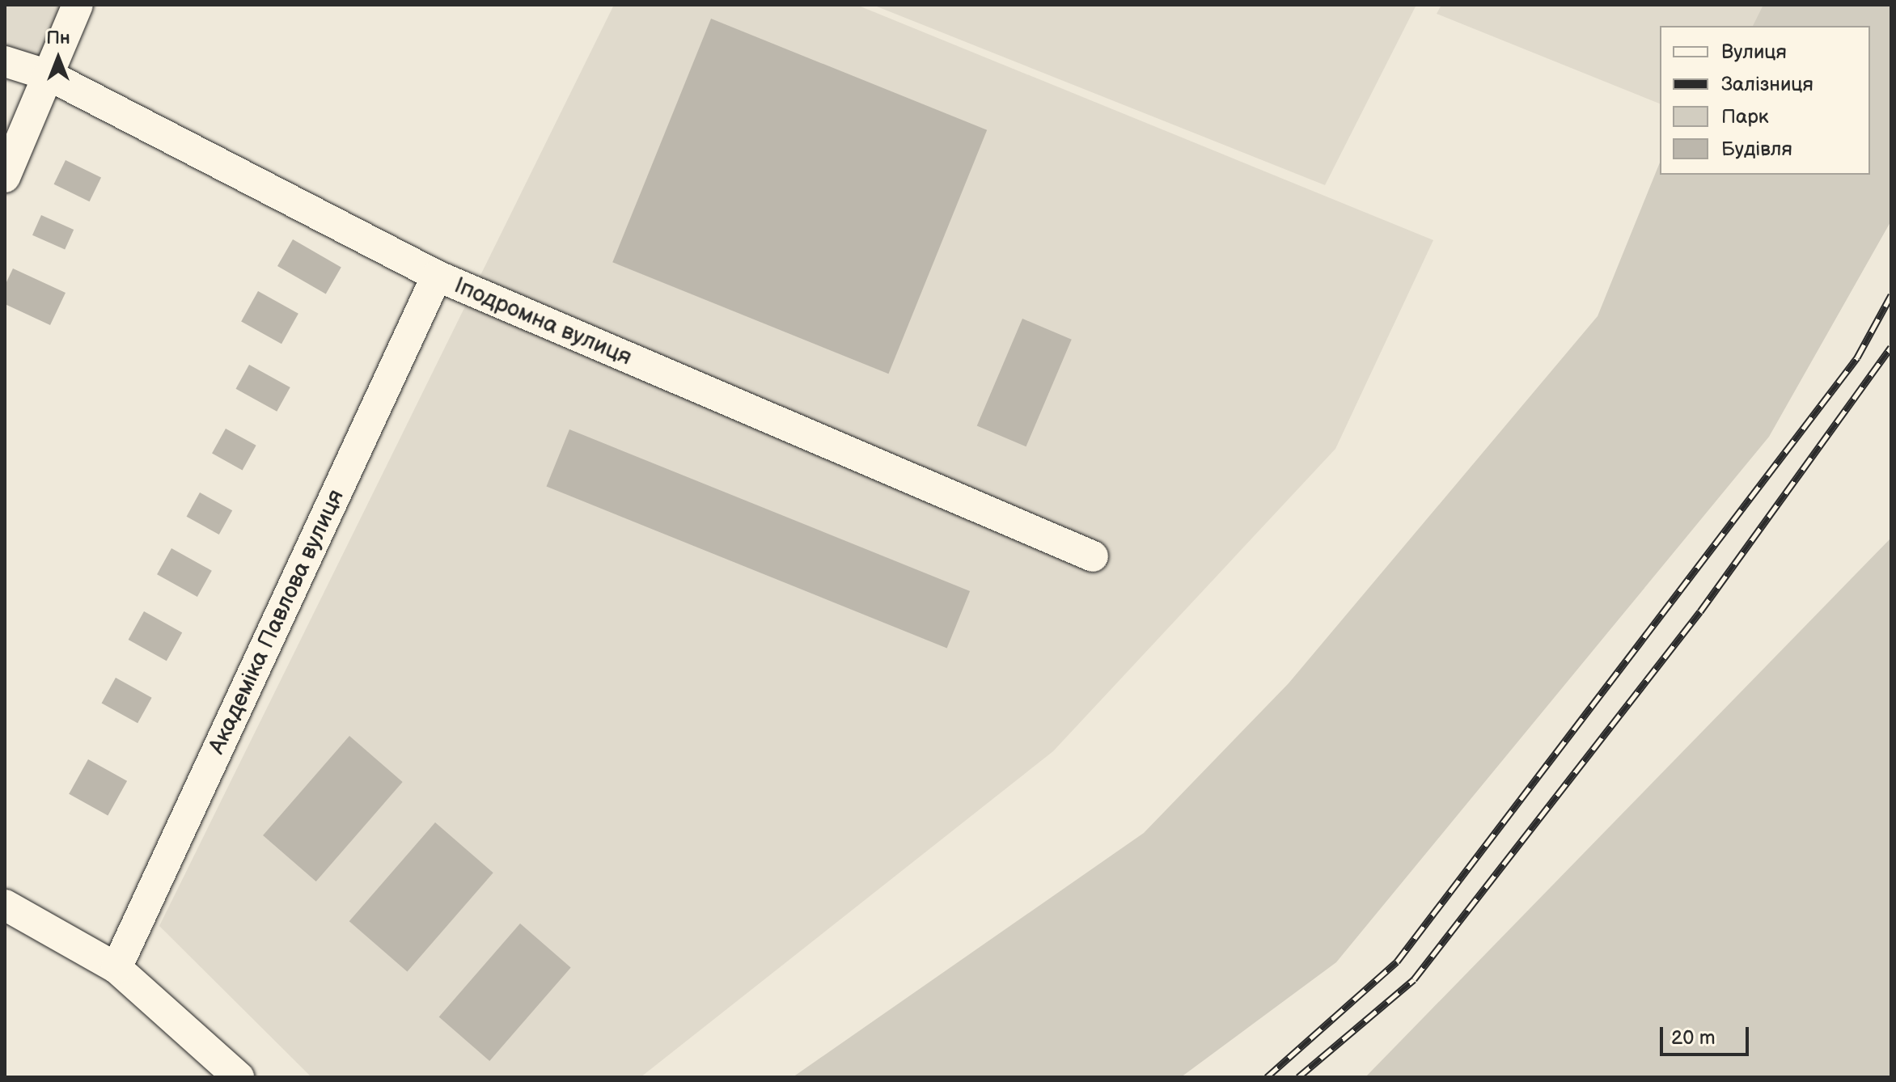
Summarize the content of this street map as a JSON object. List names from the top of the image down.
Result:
{
  "streets": {
    "street": ["Іподромна вулиця", "Академіка Павлова вулиця"]
  },
  "crossings": [
    ["Іподромна вулиця", "Академіка Павлова вулиця"]
  ],
  "legend": [
    "Вулиця",
    "Залізниця",
    "Парк",
    "Будівля"
  ],
  "scale_bar": "20 m",
  "north": "top"
}
